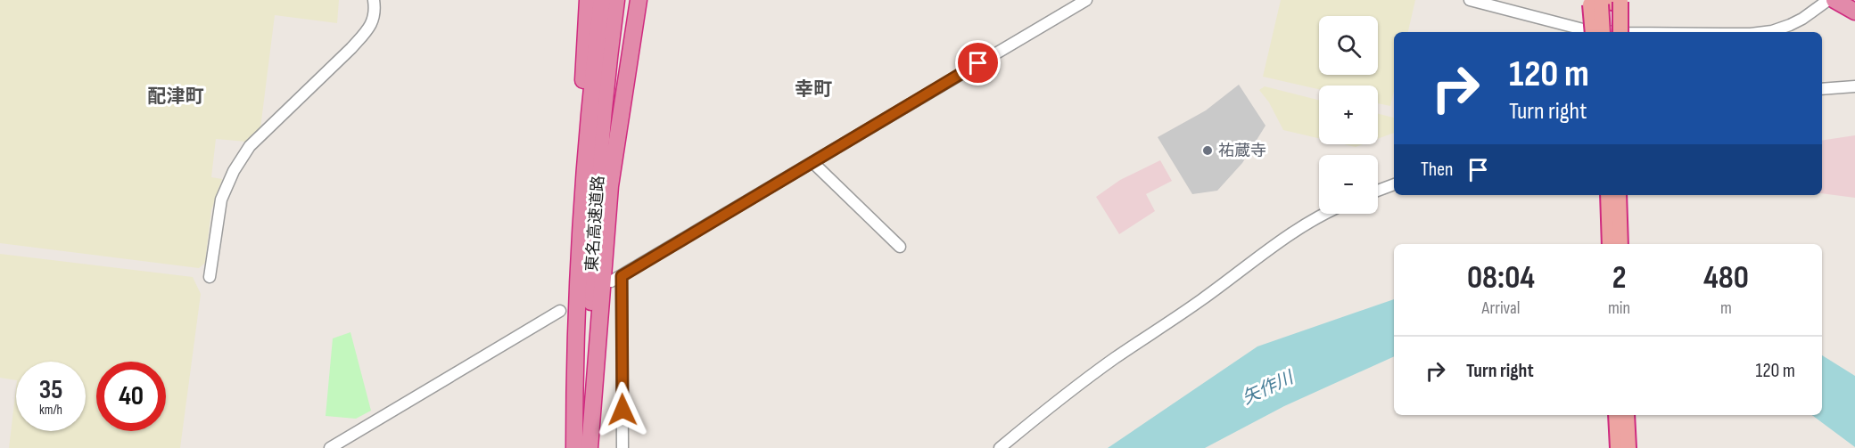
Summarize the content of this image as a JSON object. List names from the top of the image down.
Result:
{
  "streets": {
    "highway": ["東名高速道路"]
  },
  "districts": ["幸町", "配津町"],
  "water": ["矢作川"],
  "places": ["祐蔵寺"],
  "page": {
    "map_buttons": ["+", "−"],
    "turn": ["120 m", "Turn right"],
    "then": "Then",
    "eta": [
      "08:04",
      "Arrival",
      "2",
      "min",
      "480",
      "m"
    ],
    "list": [
      {
        "name": "Turn right",
        "value": "120 m"
      }
    ],
    "speed": "35 km/h",
    "limit": "40"
  }
}
